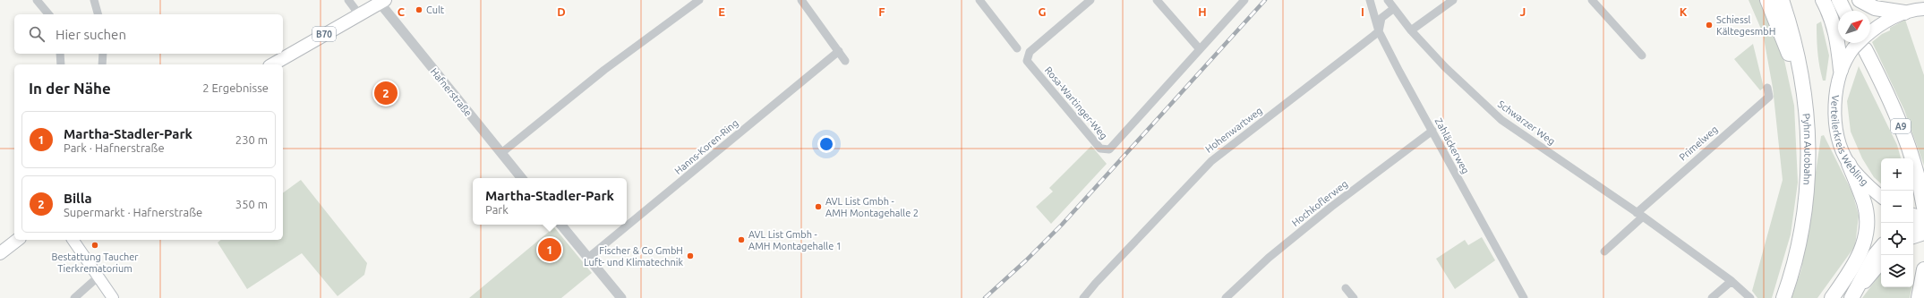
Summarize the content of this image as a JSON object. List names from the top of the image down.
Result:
{
  "streets": {
    "highway": ["A9", "Pyhrn Autobahn"],
    "main road": ["B70", "Verteilerkreis Webling"],
    "street": [
      "Hafnerstraße",
      "Rosa-Wartinger-Weg",
      "Schwarzer Weg",
      "Hohenwartweg",
      "Primelweg",
      "Zahläckerweg",
      "Hanns-Koren-Ring",
      "Hochkoflerweg"
    ]
  },
  "crossings": [
    ["B70", "Hafnerstraße"],
    ["Schwarzer Weg", "Primelweg"],
    ["Hohenwartweg", "Zahläckerweg"],
    ["Zahläckerweg", "Hochkoflerweg"]
  ],
  "places": [
    "Cult",
    "Schiessl KältegesmbH",
    "AVL List Gmbh - AMH Montagehalle 2",
    "AVL List Gmbh - AMH Montagehalle 1",
    "Bestattung Taucher Tierkrematorium",
    "Fischer & Co GmbH Luft- und Klimatechnik"
  ],
  "north": "top right",
  "page": {
    "search": "Hier suchen",
    "heading": ["In der Nähe", "2 Ergebnisse"],
    "pins": ["2", "1"],
    "list": [
      {
        "mark": "1",
        "name": "Martha-Stadler-Park",
        "note": "Park · Hafnerstraße",
        "value": "230 m"
      },
      {
        "mark": "2",
        "name": "Billa",
        "note": "Supermarkt · Hafnerstraße",
        "value": "350 m"
      }
    ],
    "map_buttons": ["+", "−"],
    "popup": ["Martha-Stadler-Park", "Park"]
  },
  "grid": {
    "columns": [
      "C",
      "D",
      "E",
      "F",
      "G",
      "H",
      "I",
      "J",
      "K"
    ]
  }
}
